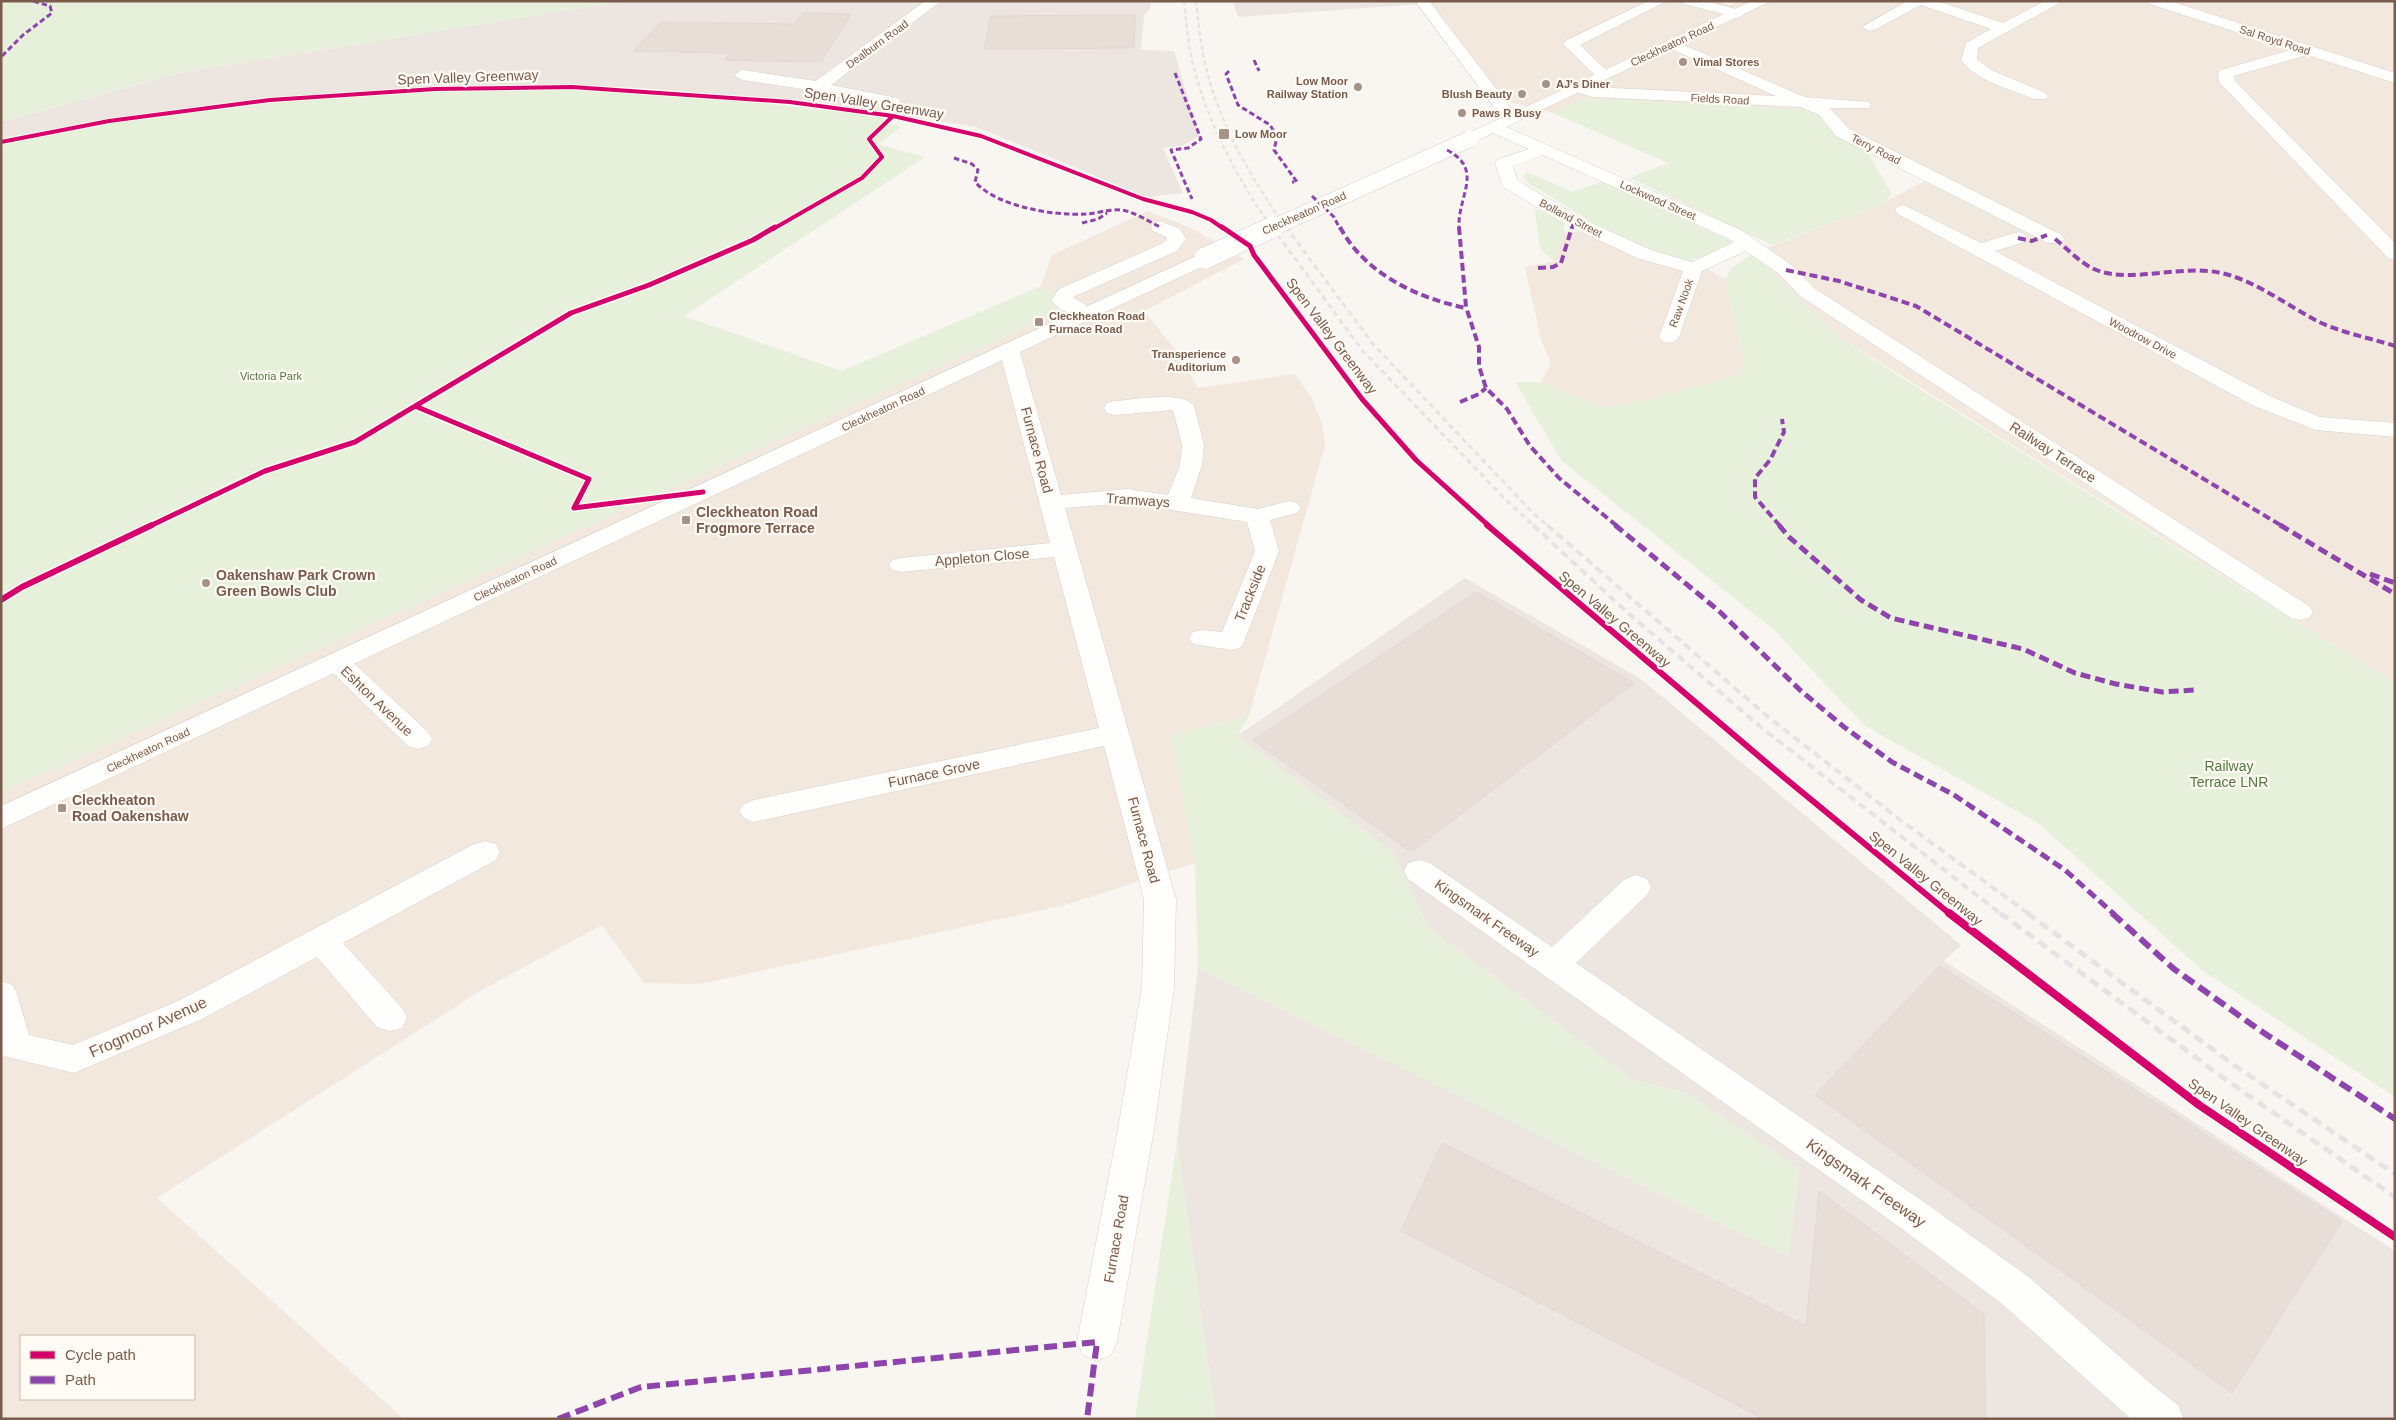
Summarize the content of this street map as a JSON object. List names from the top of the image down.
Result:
{
  "streets": {
    "street": [
      "Sal Royd Road",
      "Dealburn Road",
      "Cleckheaton Road",
      "Fields Road",
      "Terry Road",
      "Lockwood Street",
      "Bolland Street",
      "Raw Nook",
      "Woodrow Drive",
      "Furnace Road",
      "Railway Terrace",
      "Tramways",
      "Appleton Close",
      "Trackside",
      "Eshton Avenue",
      "Furnace Grove",
      "Kingsmark Freeway",
      "Frogmoor Avenue"
    ],
    "cycle path": ["Spen Valley Greenway"]
  },
  "crossings": [
    ["Cleckheaton Road", "Fields Road"],
    ["Cleckheaton Road", "Terry Road"],
    ["Cleckheaton Road", "Lockwood Street"],
    ["Cleckheaton Road", "Furnace Road"],
    ["Cleckheaton Road", "Eshton Avenue"],
    ["Fields Road", "Terry Road"],
    ["Lockwood Street", "Bolland Street"],
    ["Lockwood Street", "Raw Nook"],
    ["Lockwood Street", "Railway Terrace"],
    ["Bolland Street", "Raw Nook"],
    ["Furnace Road", "Tramways"],
    ["Furnace Road", "Appleton Close"],
    ["Furnace Road", "Furnace Grove"]
  ],
  "parks": ["Victoria Park", "Railway Terrace LNR"],
  "places": {
    "other": [
      "Vimal Stores",
      "AJ's Diner",
      "Low Moor Railway Station",
      "Blush Beauty",
      "Paws R Busy",
      "Transperience Auditorium",
      "Oakenshaw Park Crown Green Bowls Club"
    ],
    "transit": [
      "Low Moor",
      "Cleckheaton Road Furnace Road",
      "Cleckheaton Road Frogmore Terrace",
      "Cleckheaton Road Oakenshaw"
    ]
  },
  "legend": ["Cycle path", "Path"]
}
